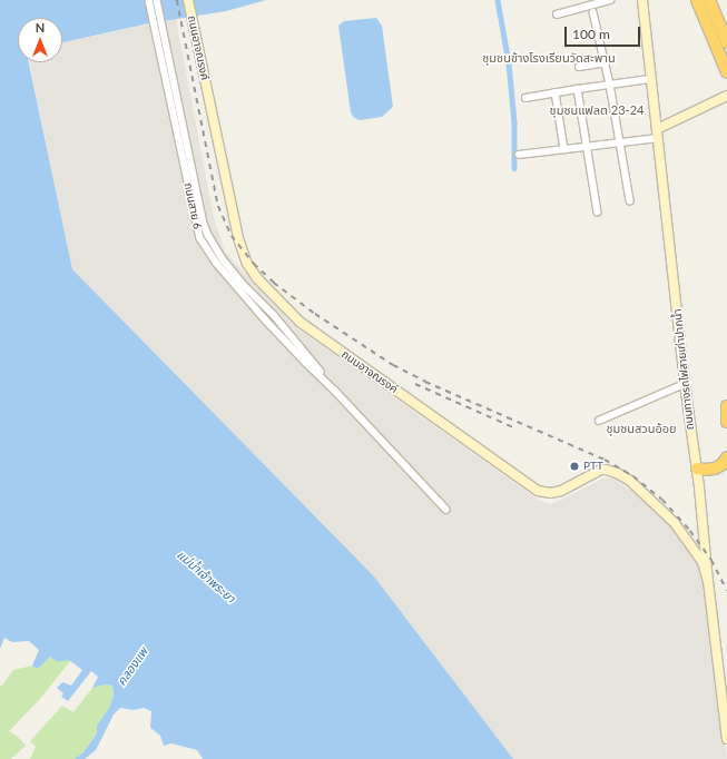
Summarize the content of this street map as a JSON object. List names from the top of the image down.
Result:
{
  "streets": {
    "street": ["ถนนอาจณรงค์", "ถนนสาย 6", "ถนนทางรถไฟสายเก่าปากน้ำ"]
  },
  "crossings": [
    ["ถนนอาจณรงค์", "ถนนทางรถไฟสายเก่าปากน้ำ"]
  ],
  "districts": ["ชุมชนข้างโรงเรียนวัดสะพาน", "ชุมชนแฟลต 23-24", "ชุมชนสวนอ้อย"],
  "water": ["แม่น้ำเจ้าพระยา", "คลองแพ"],
  "places": ["PTT"],
  "scale_bar": "100 m",
  "north": "top"
}
